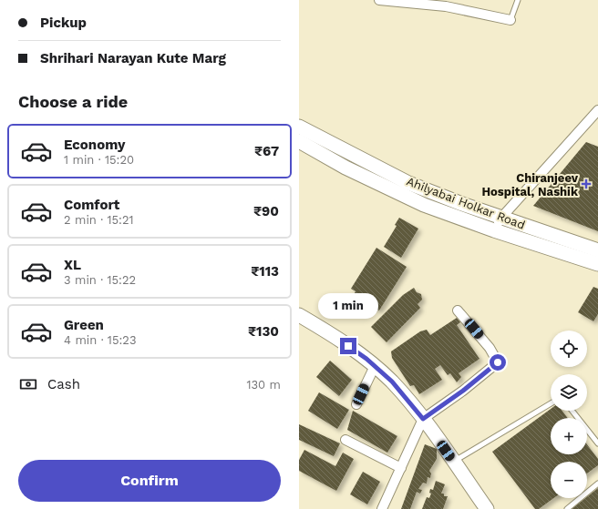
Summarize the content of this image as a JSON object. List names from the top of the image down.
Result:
{
  "streets": {
    "main road": ["Ahilyabai Holkar Road"]
  },
  "places": {
    "health": ["Chiranjeev Hospital, Nashik"]
  },
  "page": {
    "banner": ["Pickup", "Shrihari Narayan Kute Marg"],
    "heading": "Choose a ride",
    "list": [
      {
        "name": "Economy",
        "note": "1 min · 15:20",
        "value": "₹67"
      },
      {
        "name": "Comfort",
        "note": "2 min · 15:21",
        "value": "₹90"
      },
      {
        "name": "XL",
        "note": "3 min · 15:22",
        "value": "₹113"
      },
      {
        "name": "Green",
        "note": "4 min · 15:23",
        "value": "₹130"
      }
    ],
    "bubble": "1 min",
    "map_buttons": ["+", "−"],
    "pay": ["Cash", "130 m"],
    "buttons": "Confirm"
  }
}
